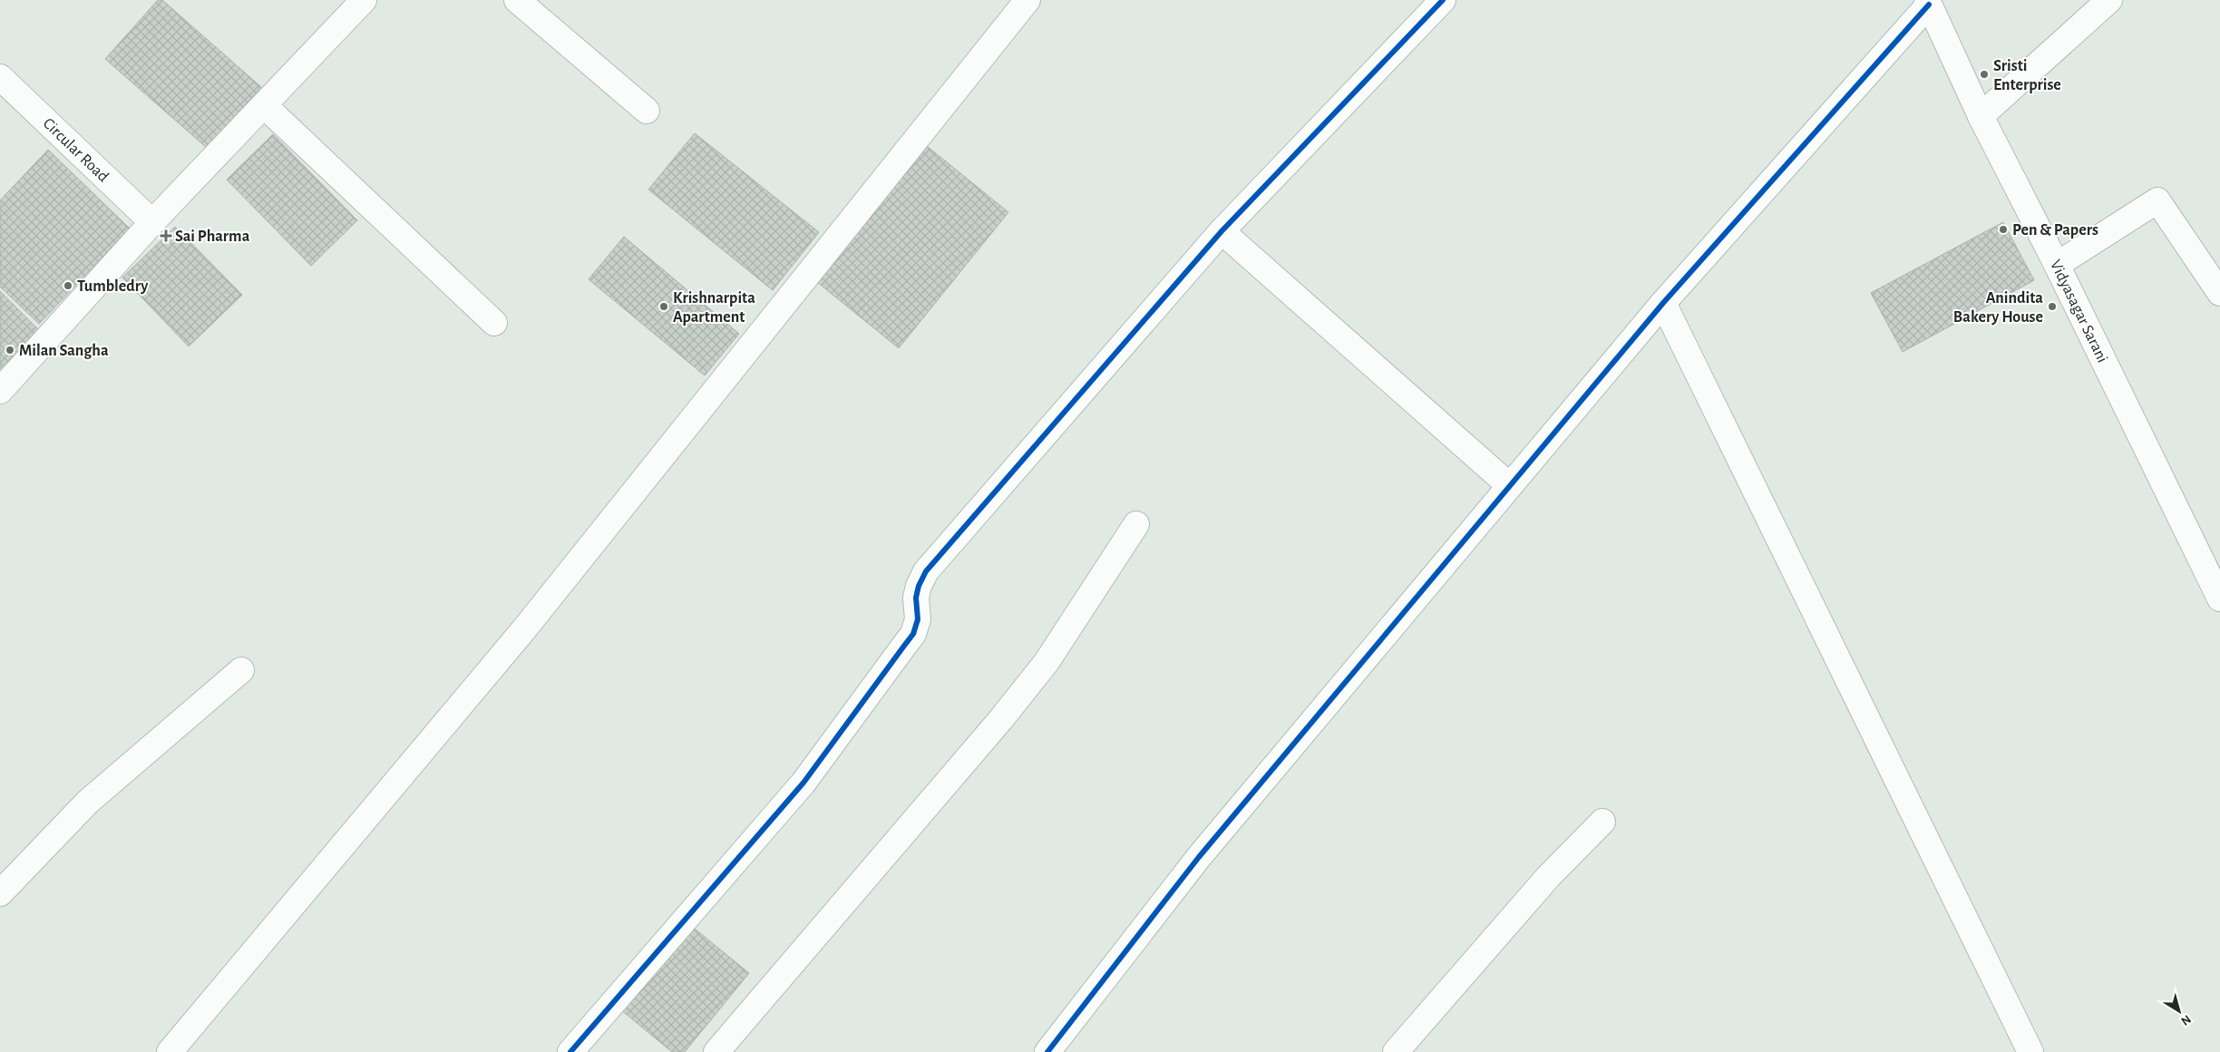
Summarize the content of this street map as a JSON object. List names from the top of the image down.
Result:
{
  "streets": {
    "street": ["Circular Road", "Vidyasagar Sarani"]
  },
  "places": {
    "other": [
      "Sristi Enterprise",
      "Pen & Papers",
      "Tumbledry",
      "Krishnarpita Apartment",
      "Anindita Bakery House",
      "Milan Sangha"
    ],
    "health": ["Sai Pharma"]
  },
  "north": "bottom right"
}
